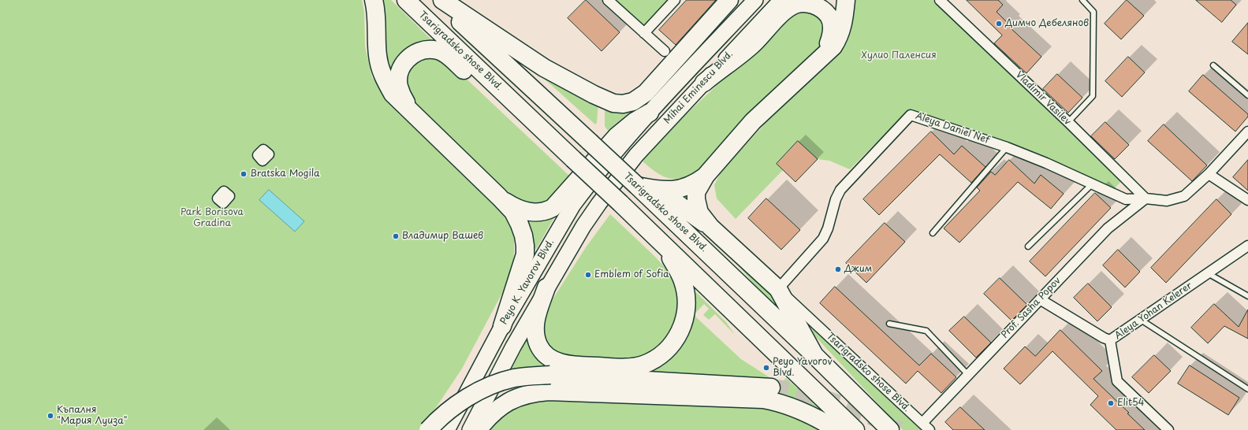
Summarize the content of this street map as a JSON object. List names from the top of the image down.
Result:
{
  "streets": {
    "highway": ["Tsarigradsko shose Blvd."],
    "main road": ["Mihai Eminescu Blvd.", "Peyo K. Yavorov Blvd."],
    "street": [
      "Vladimir Vasilev",
      "Aleya Daniel Nef",
      "Prof. Sasha Popov",
      "Aleya Yohan Kelerer"
    ]
  },
  "crossings": [
    ["Tsarigradsko shose Blvd.", "Aleya Daniel Nef"],
    ["Tsarigradsko shose Blvd.", "Prof. Sasha Popov"],
    ["Mihai Eminescu Blvd.", "Peyo K. Yavorov Blvd."],
    ["Vladimir Vasilev", "Aleya Daniel Nef"],
    ["Vladimir Vasilev", "Prof. Sasha Popov"],
    ["Aleya Daniel Nef", "Prof. Sasha Popov"],
    ["Prof. Sasha Popov", "Aleya Yohan Kelerer"]
  ],
  "parks": ["Хулио Паленсия", "Park Borisova Gradina"],
  "places": [
    "Димчо Дебелянов",
    "Bratska Mogila",
    "Владимир Вашев",
    "Джим",
    "Emblem of Sofia",
    "Peyo Yavorov Blvd.",
    "Elit54",
    "Къпалня \"Мария Луиза\""
  ]
}
